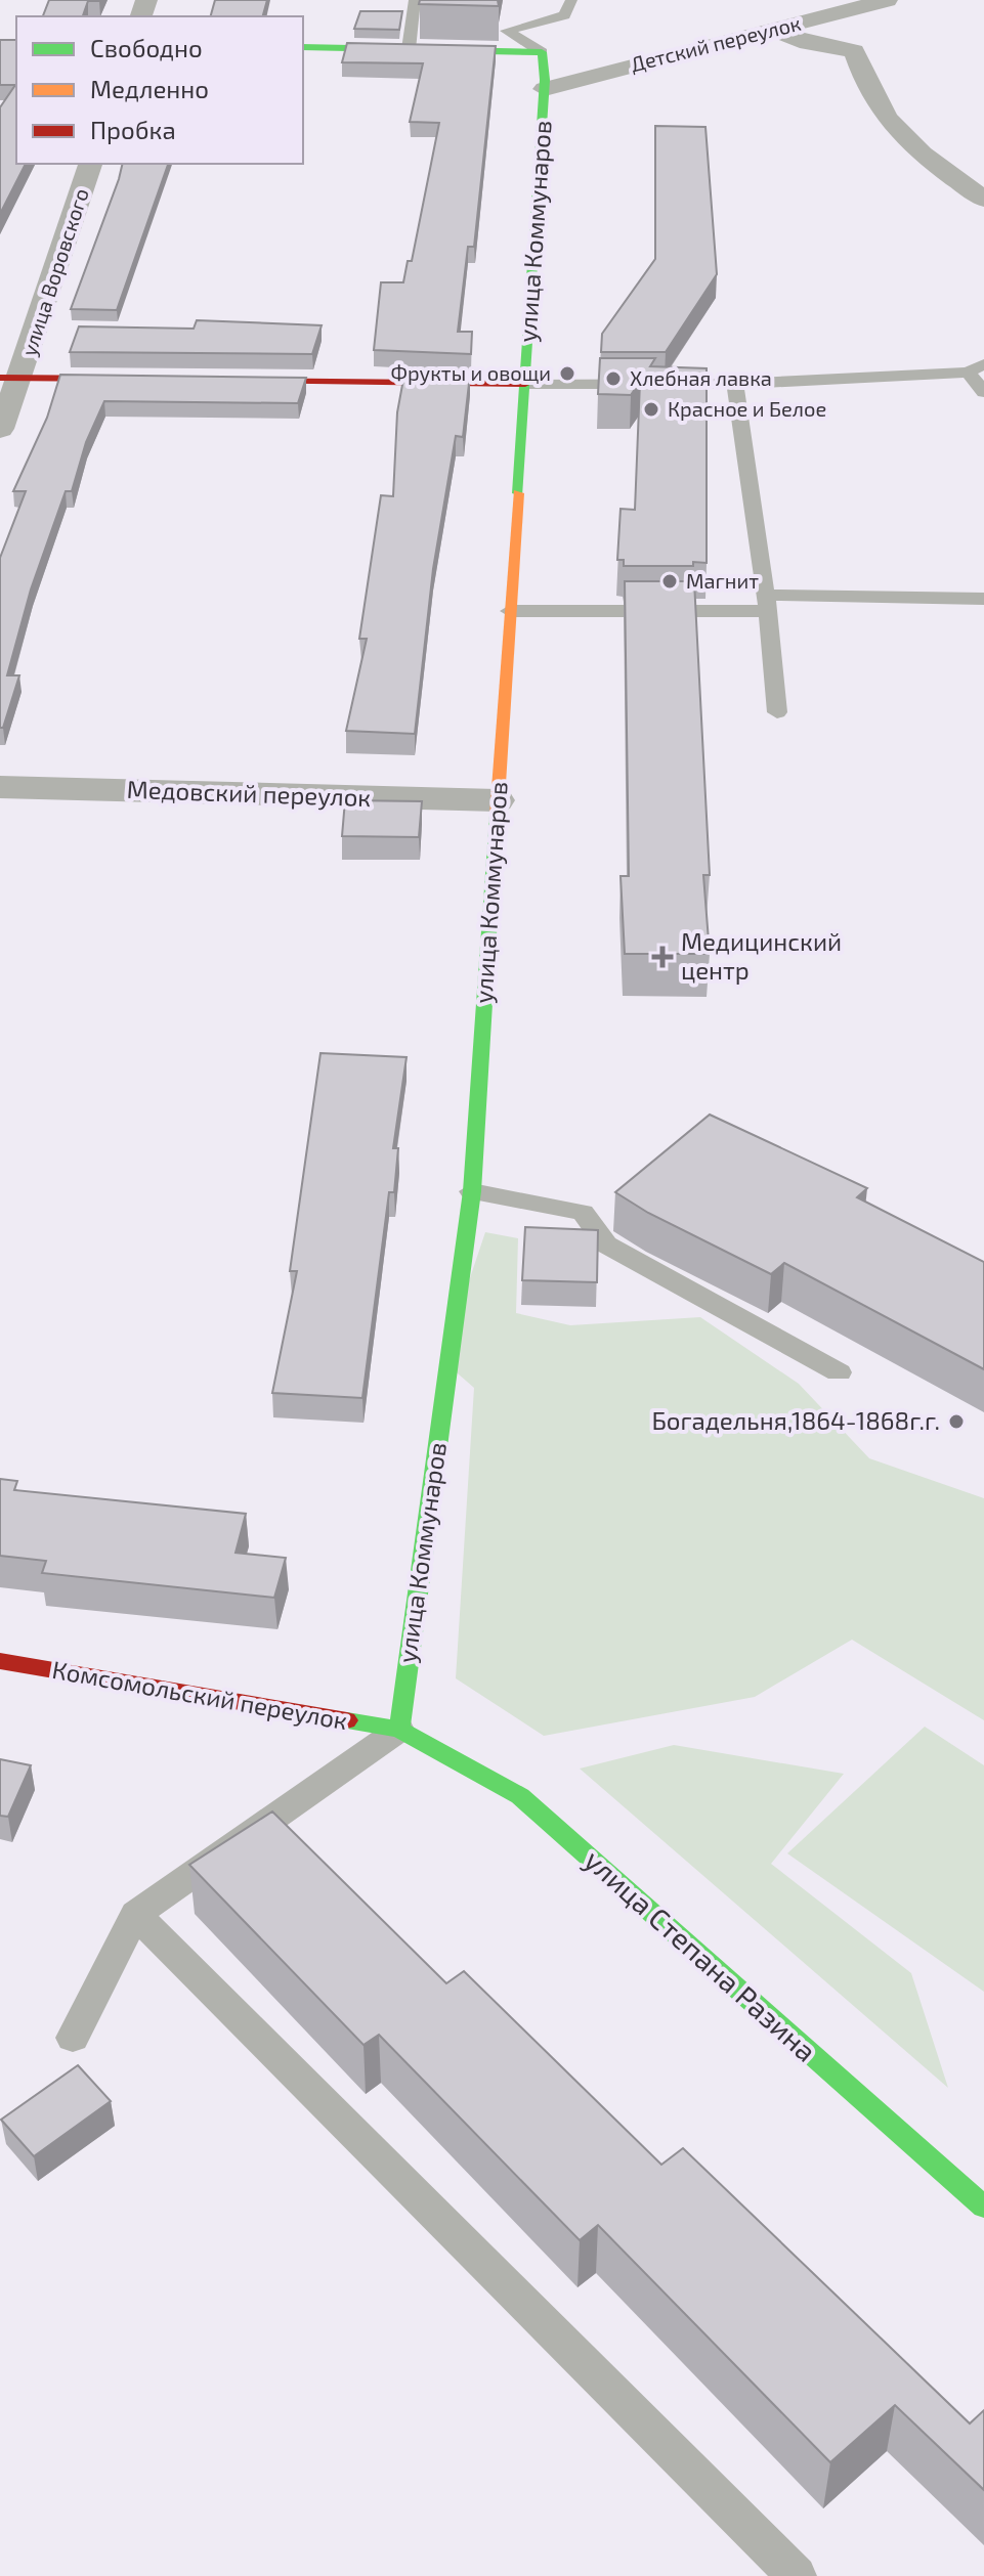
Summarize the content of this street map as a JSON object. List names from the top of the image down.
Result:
{
  "streets": {
    "street": [
      "Детский переулок",
      "улица Коммунаров",
      "улица Воровского",
      "Медовский переулок",
      "Комсомольский переулок",
      "улица Степана Разина"
    ]
  },
  "crossings": [
    ["Детский переулок", "улица Коммунаров"],
    ["улица Коммунаров", "Медовский переулок"],
    ["улица Коммунаров", "Комсомольский переулок"],
    ["улица Коммунаров", "улица Степана Разина"],
    ["Комсомольский переулок", "улица Степана Разина"]
  ],
  "places": {
    "other": [
      "Фрукты и овощи",
      "Хлебная лавка",
      "Красное и Белое",
      "Магнит",
      "Богадельня,1864-1868г.г."
    ],
    "health": ["Медицинский центр"]
  },
  "legend": ["Свободно", "Медленно", "Пробка"]
}
